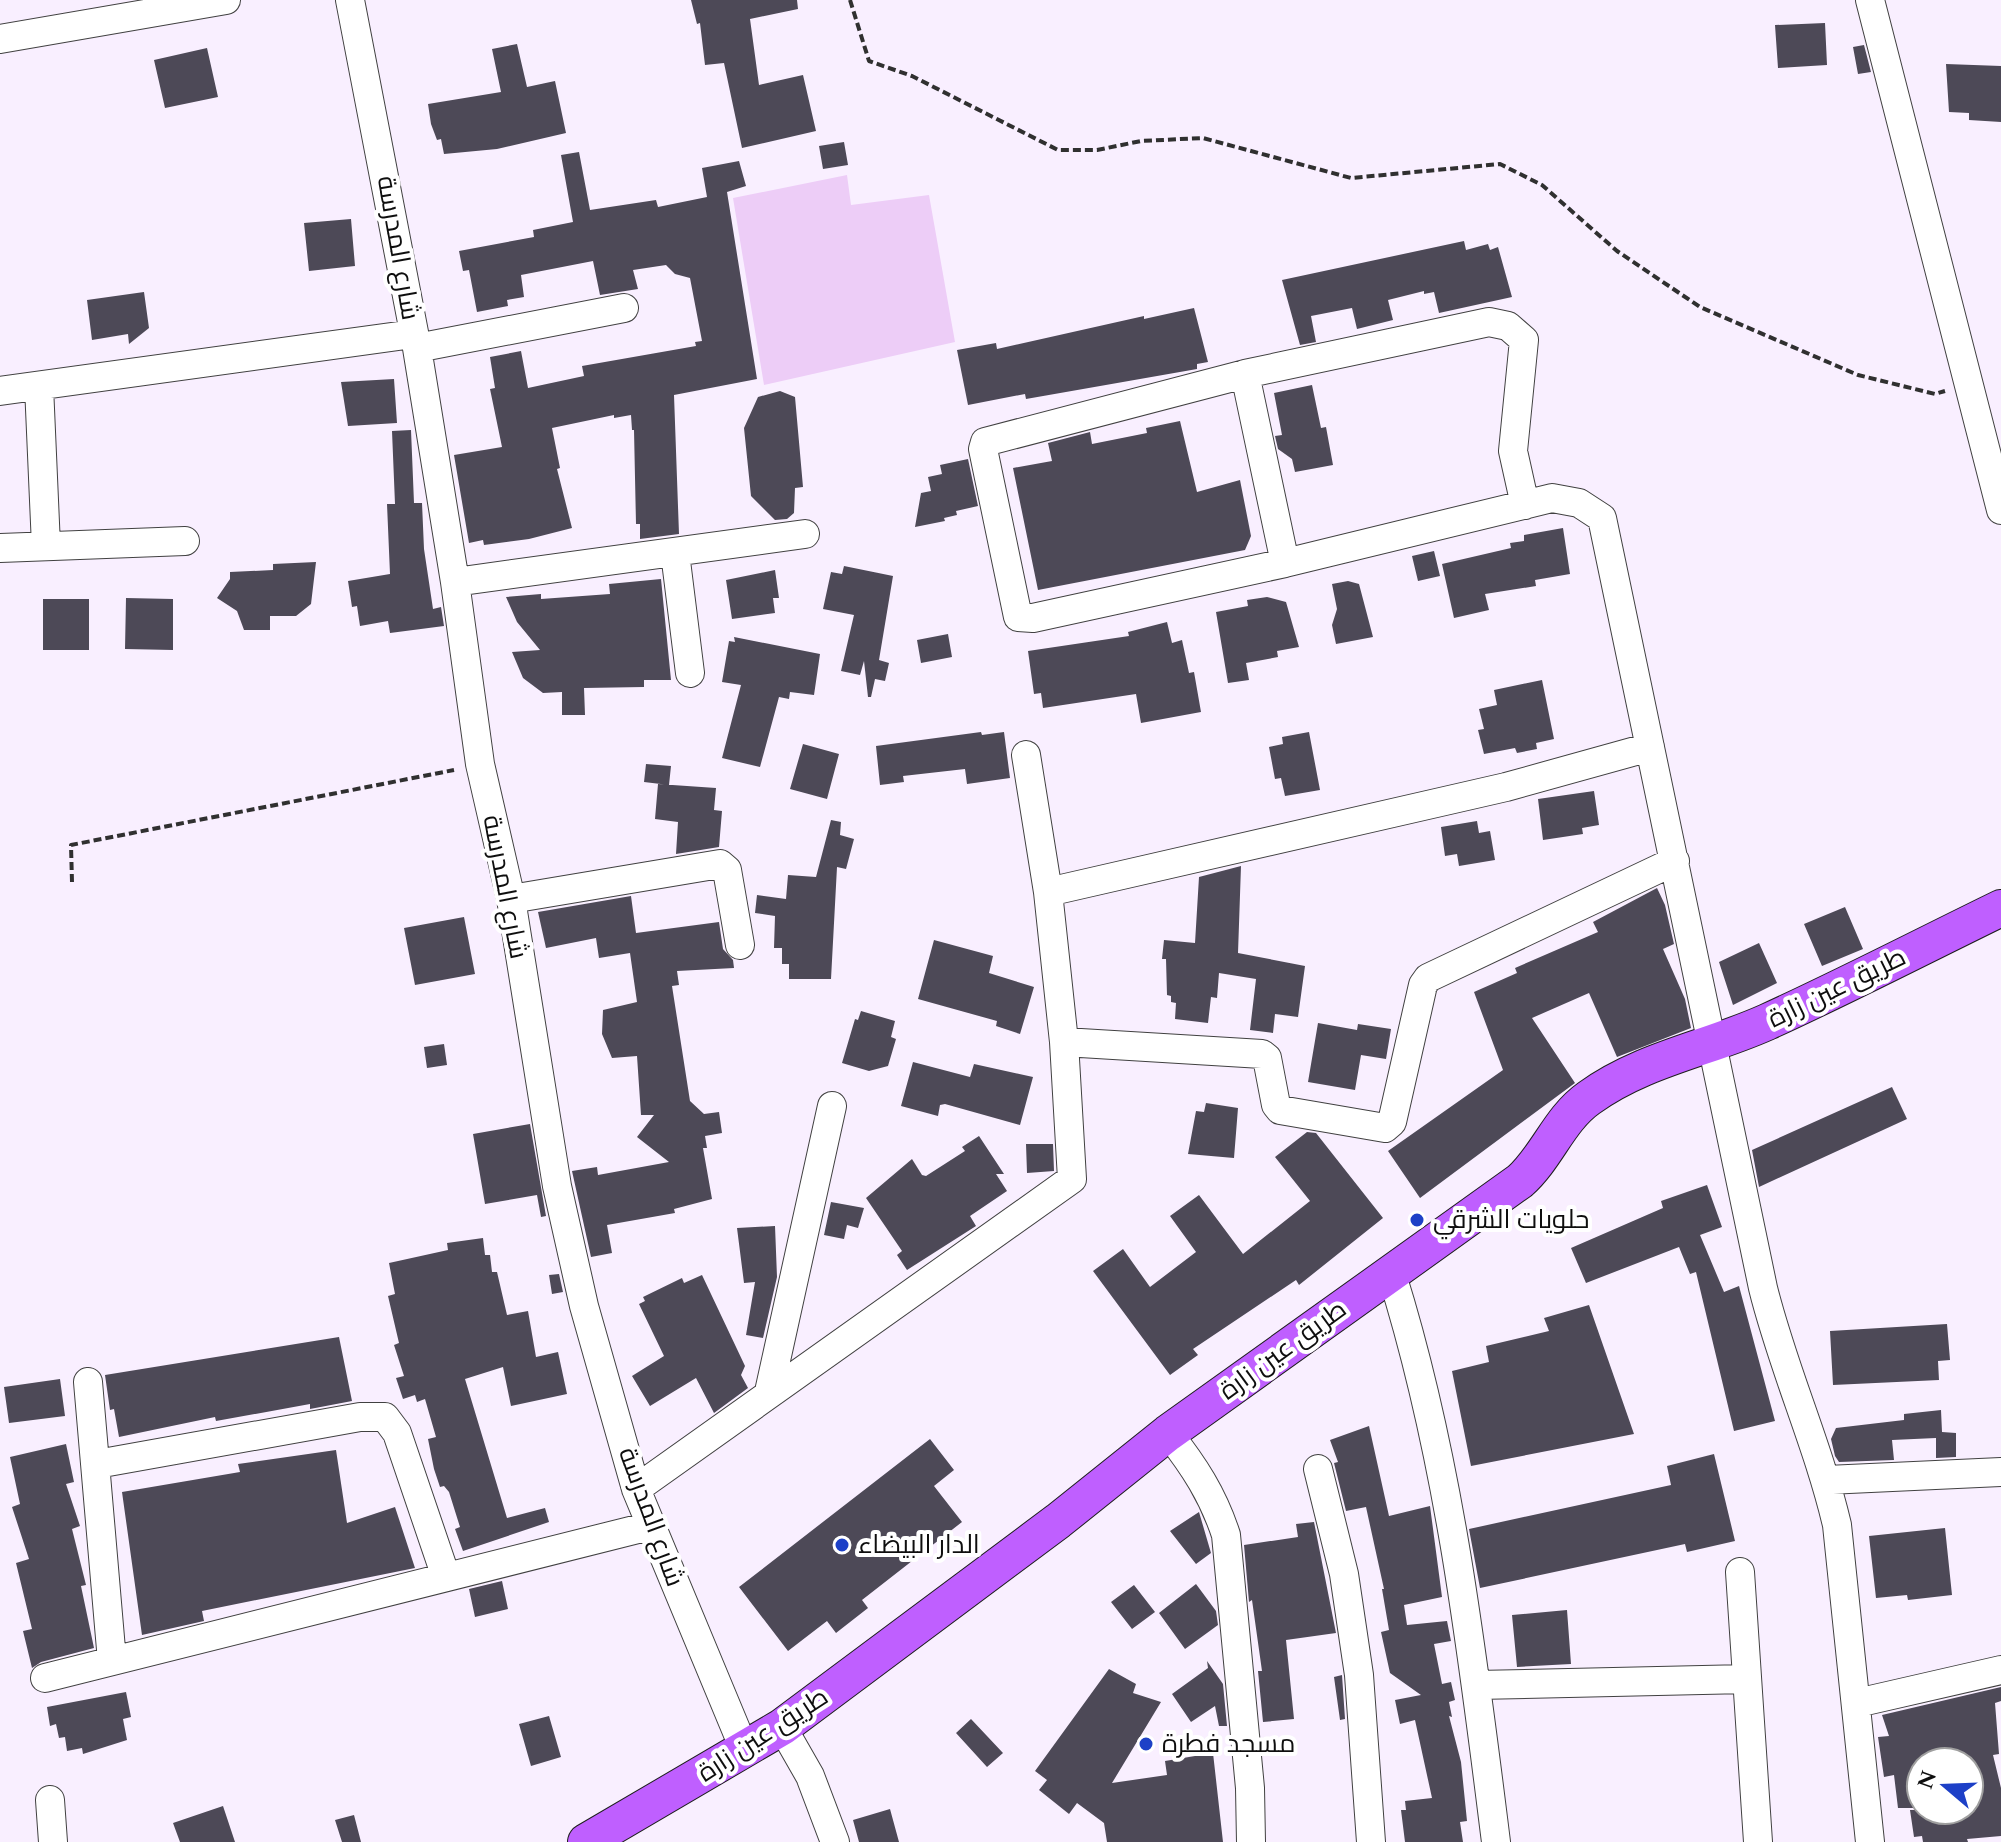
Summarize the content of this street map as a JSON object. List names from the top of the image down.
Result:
{
  "streets": {
    "main road": ["طريق عين زارة"],
    "street": ["شارع المدرسة"]
  },
  "crossings": [
    ["شارع المدرسة", "طريق عين زارة"]
  ],
  "places": ["حلويات الشرقي", "الدار البيضاء", "مسجد فطرة"],
  "north": "left"
}
